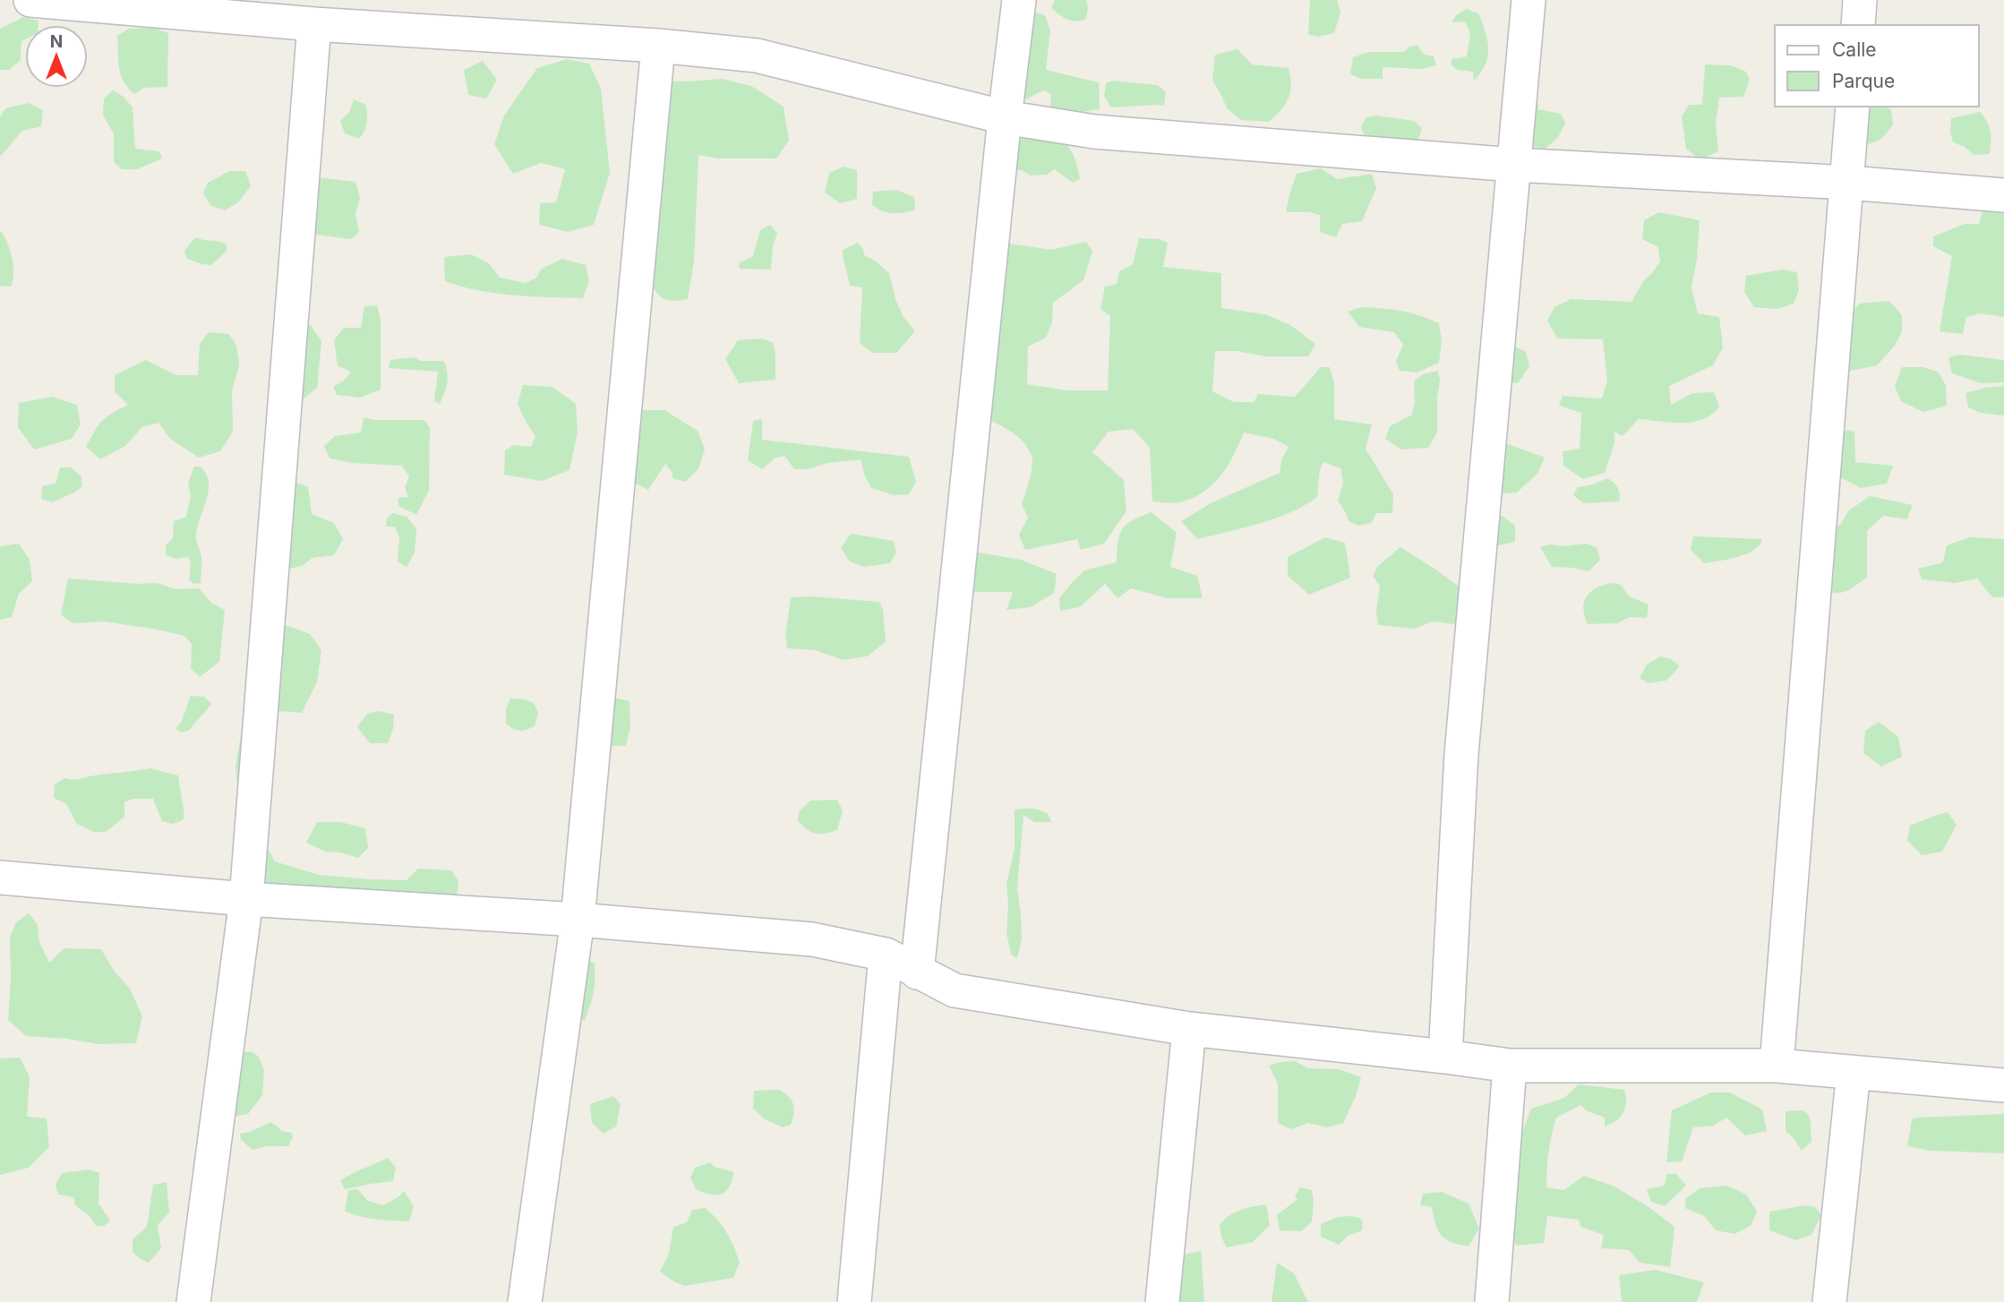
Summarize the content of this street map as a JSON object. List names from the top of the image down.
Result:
{
  "legend": ["Calle", "Parque"],
  "north": "top"
}
